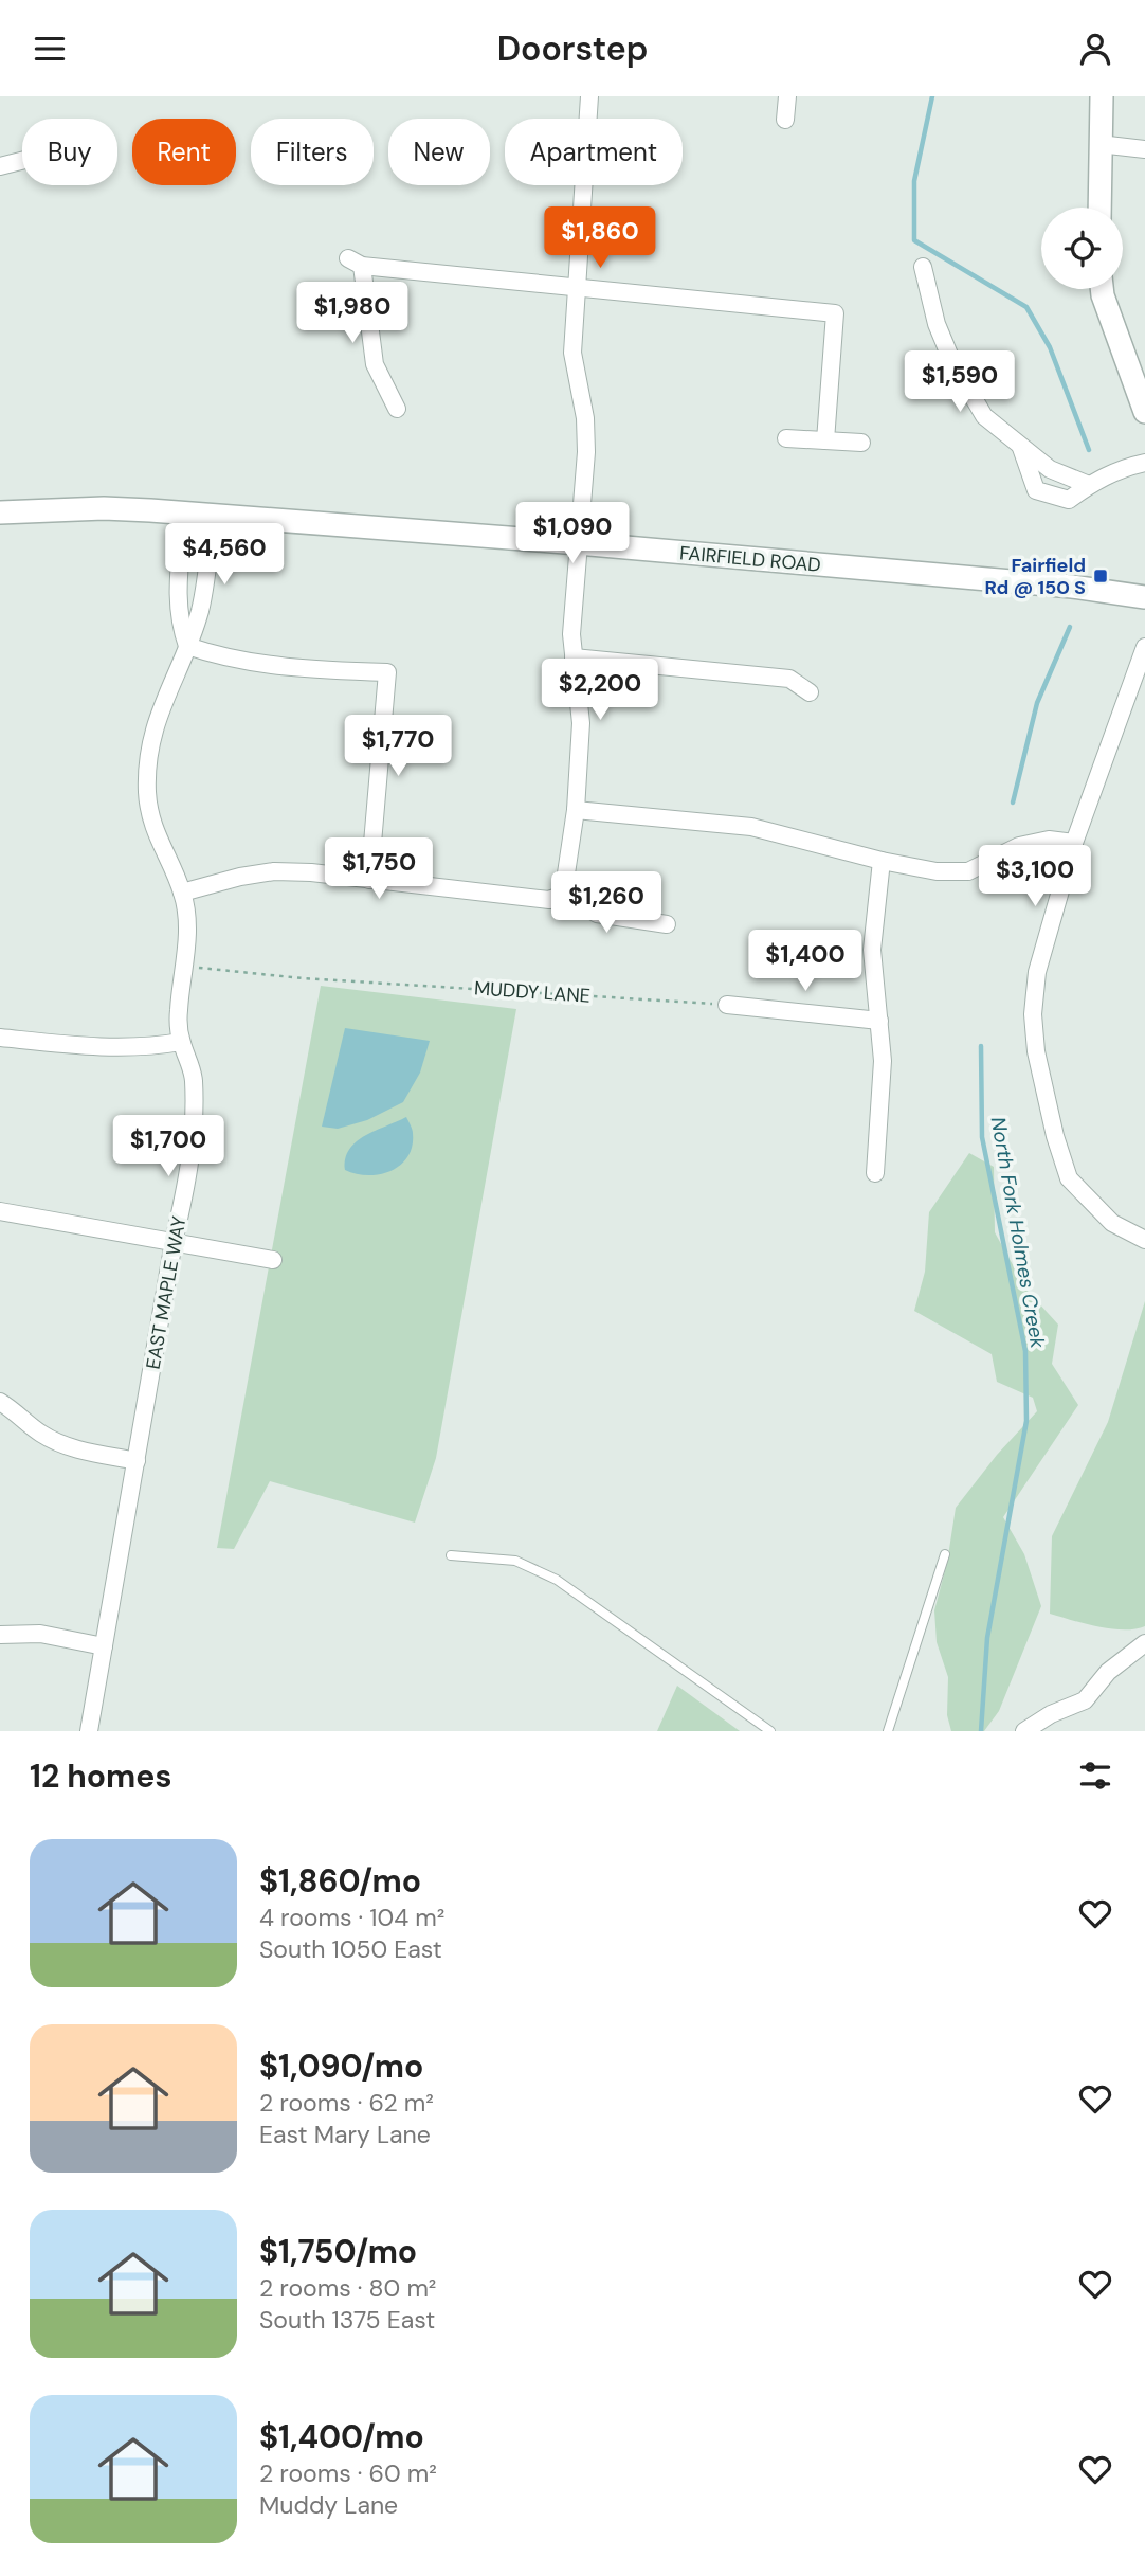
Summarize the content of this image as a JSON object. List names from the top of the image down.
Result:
{
  "streets": {
    "street": ["FAIRFIELD ROAD", "EAST MAPLE WAY"],
    "path": ["MUDDY LANE"]
  },
  "crossings": [
    ["FAIRFIELD ROAD", "EAST MAPLE WAY"],
    ["MUDDY LANE", "EAST MAPLE WAY"]
  ],
  "water": ["North Fork Holmes Creek"],
  "places": {
    "transit": ["Fairfield Rd @ 150 S"]
  },
  "page": {
    "header": "Doorstep",
    "chip": [
      "Buy",
      "Rent",
      "Filters",
      "New",
      "Apartment"
    ],
    "price": [
      "$1,860",
      "$1,980",
      "$1,590",
      "$1,090",
      "$4,560",
      "$2,200",
      "$1,770",
      "$1,750",
      "$3,100",
      "$1,260",
      "$1,400",
      "$1,700"
    ],
    "heading": "12 homes",
    "list": [
      {
        "name": "$1,860/mo",
        "note": "4 rooms · 104 m² · South 1050 East"
      },
      {
        "name": "$1,090/mo",
        "note": "2 rooms · 62 m² · East Mary Lane"
      },
      {
        "name": "$1,750/mo",
        "note": "2 rooms · 80 m² · South 1375 East"
      },
      {
        "name": "$1,400/mo",
        "note": "2 rooms · 60 m² · Muddy Lane"
      }
    ]
  }
}
